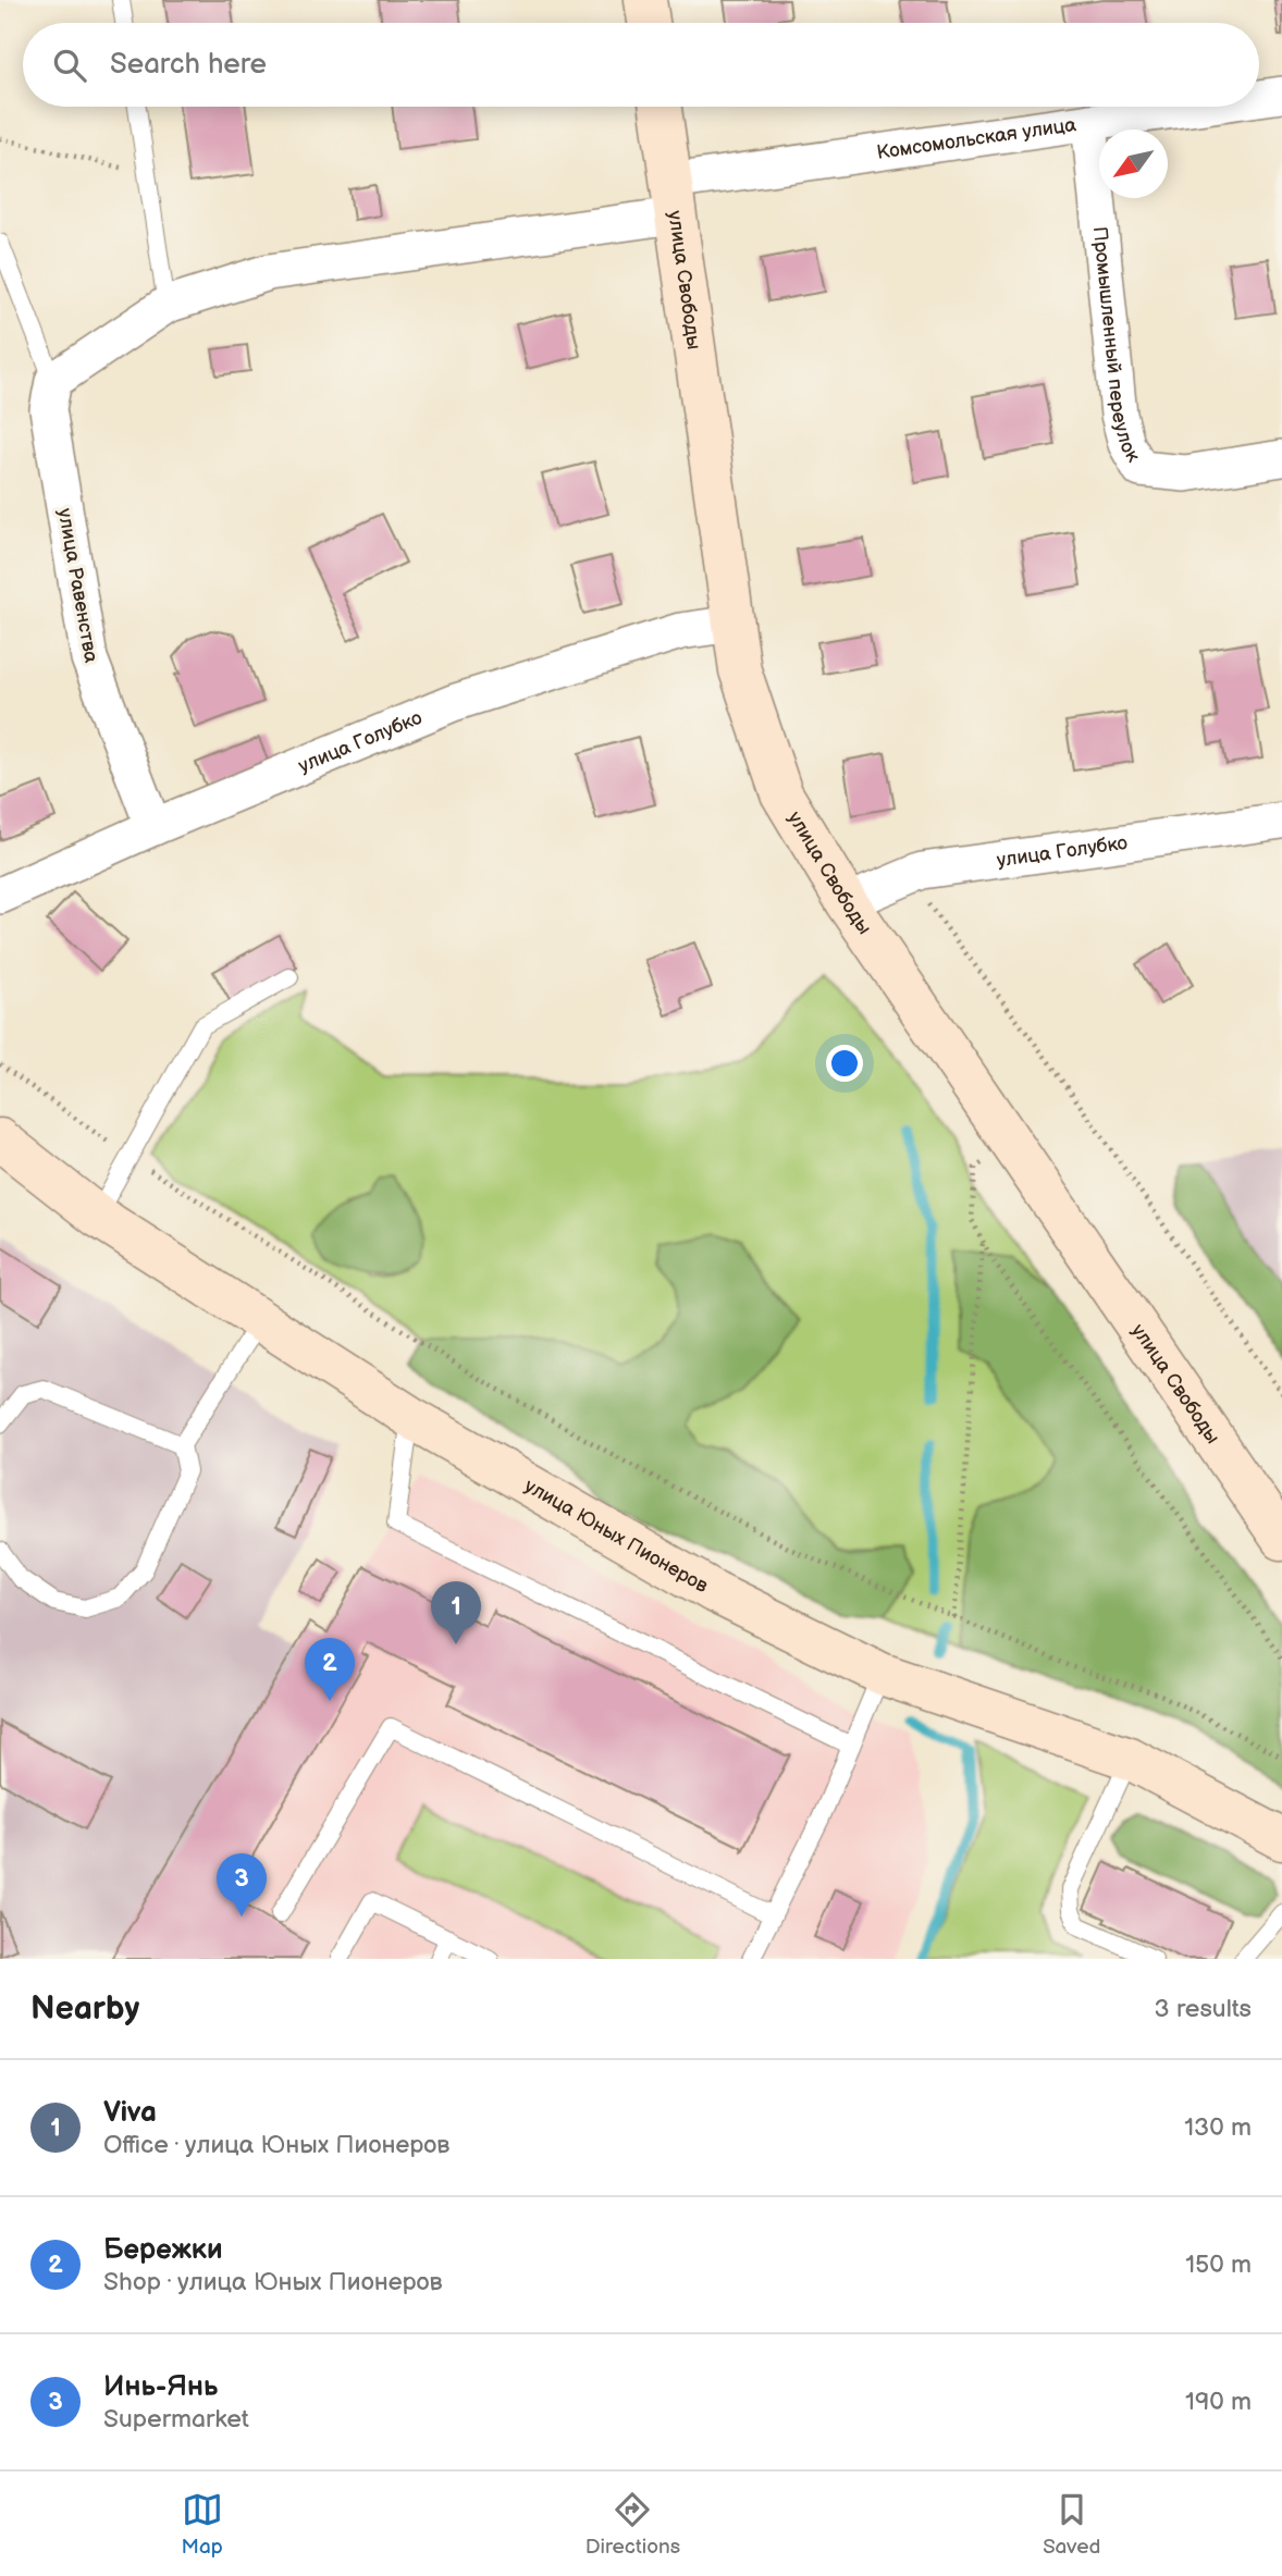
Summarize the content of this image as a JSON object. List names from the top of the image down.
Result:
{
  "streets": {
    "main road": ["улица Свободы", "улица Юных Пионеров"],
    "street": [
      "Комсомольская улица",
      "Промышленный переулок",
      "улица Равенства",
      "улица Голубко"
    ]
  },
  "crossings": [
    ["Комсомольская улица", "улица Свободы"],
    ["Комсомольская улица", "Промышленный переулок"],
    ["Комсомольская улица", "улица Равенства"],
    ["улица Свободы", "улица Голубко"],
    ["улица Равенства", "улица Голубко"]
  ],
  "north": "bottom left",
  "page": {
    "search": "Search here",
    "pins": ["1", "2", "3"],
    "heading": ["Nearby", "3 results"],
    "list": [
      {
        "mark": "1",
        "name": "Viva",
        "note": "Office · улица Юных Пионеров",
        "value": "130 m"
      },
      {
        "mark": "2",
        "name": "Бережки",
        "note": "Shop · улица Юных Пионеров",
        "value": "150 m"
      },
      {
        "mark": "3",
        "name": "Инь-Янь",
        "note": "Supermarket",
        "value": "190 m"
      }
    ],
    "nav": ["Map", "Directions", "Saved"]
  }
}
